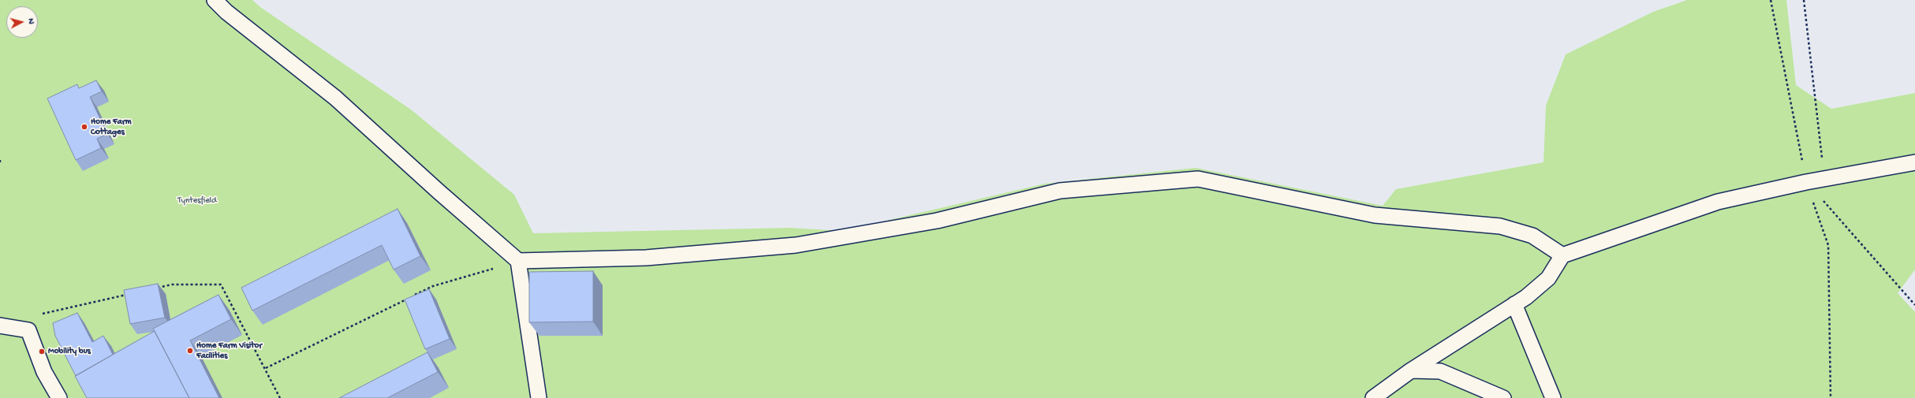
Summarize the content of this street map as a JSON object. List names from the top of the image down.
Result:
{
  "parks": ["Tyntesfield"],
  "places": ["Home Farm Cottages", "Home Farm Visitor Facilities", "Mobility bus"],
  "north": "right"
}
